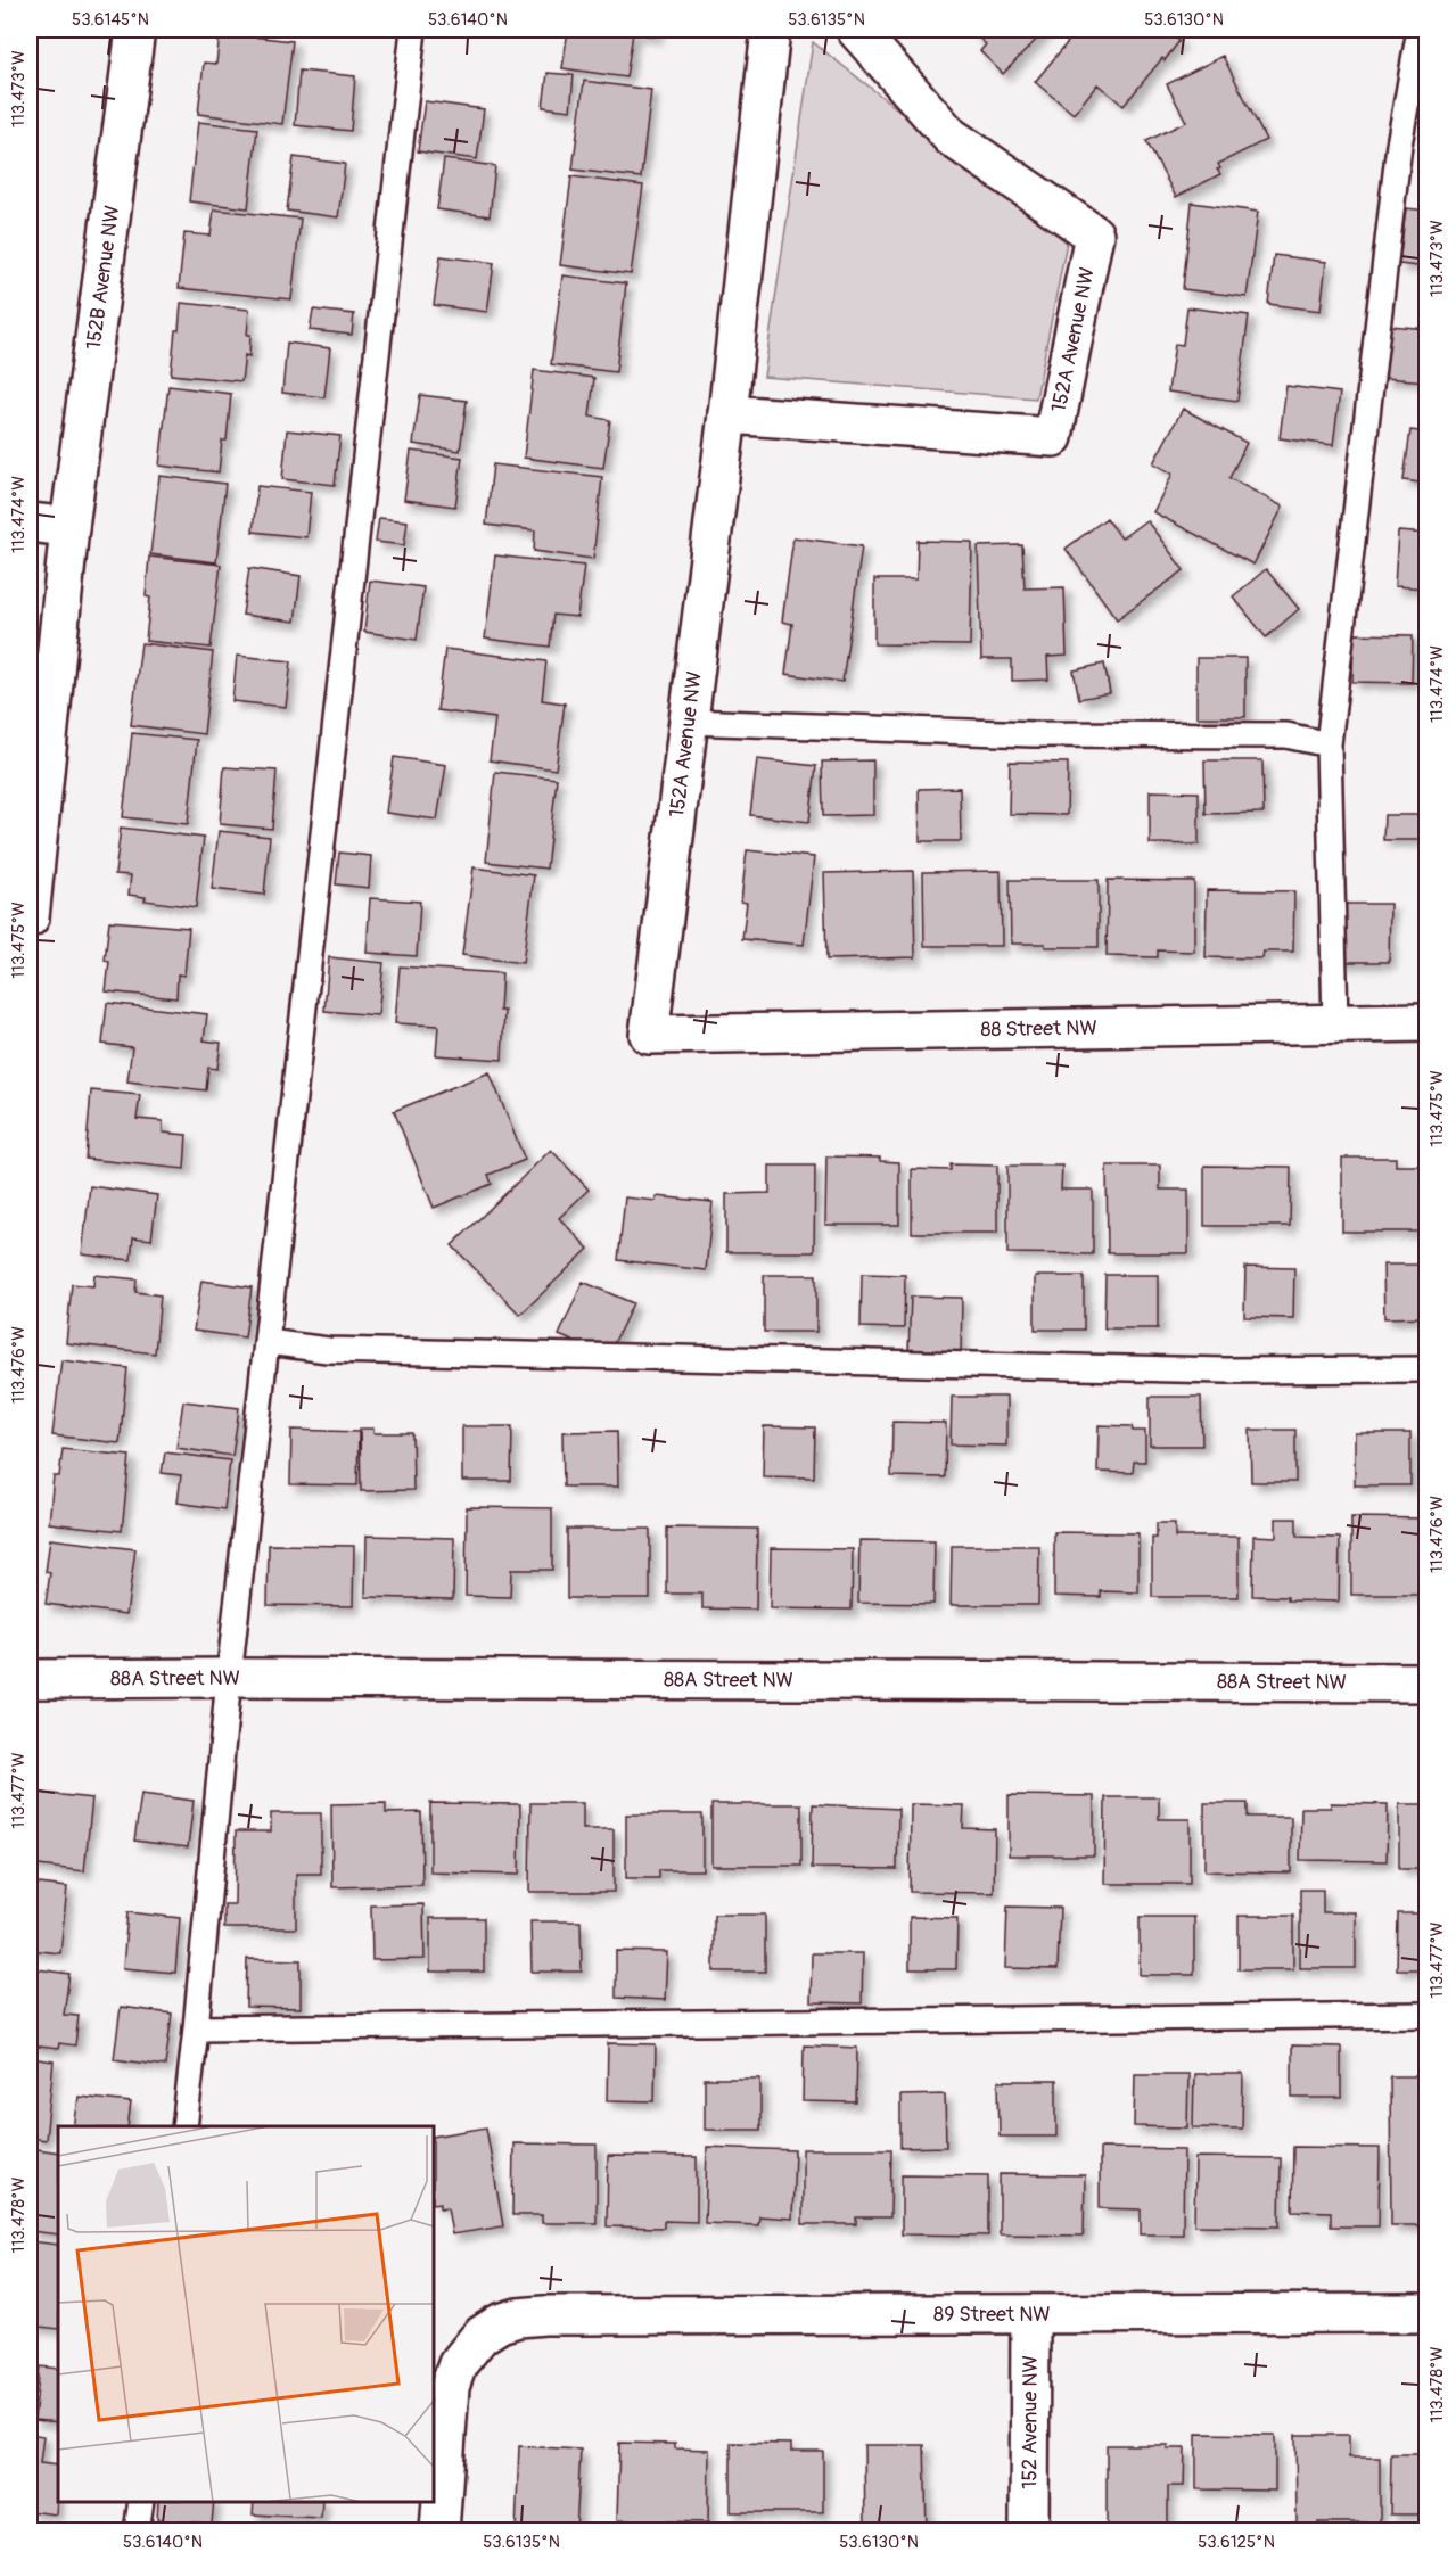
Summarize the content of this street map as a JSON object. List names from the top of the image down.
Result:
{
  "streets": {
    "street": [
      "152B Avenue NW",
      "152A Avenue NW",
      "88 Street NW",
      "88A Street NW",
      "89 Street NW",
      "152 Avenue NW"
    ]
  },
  "crossings": [
    ["152A Avenue NW", "88 Street NW"],
    ["89 Street NW", "152 Avenue NW"]
  ],
  "coordinates": [
    "53.6145°N",
    "53.6140°N",
    "53.6135°N",
    "53.6130°N",
    "113.473°W",
    "113.474°W",
    "113.475°W",
    "113.476°W",
    "113.477°W",
    "113.478°W",
    "53.6125°N"
  ]
}
